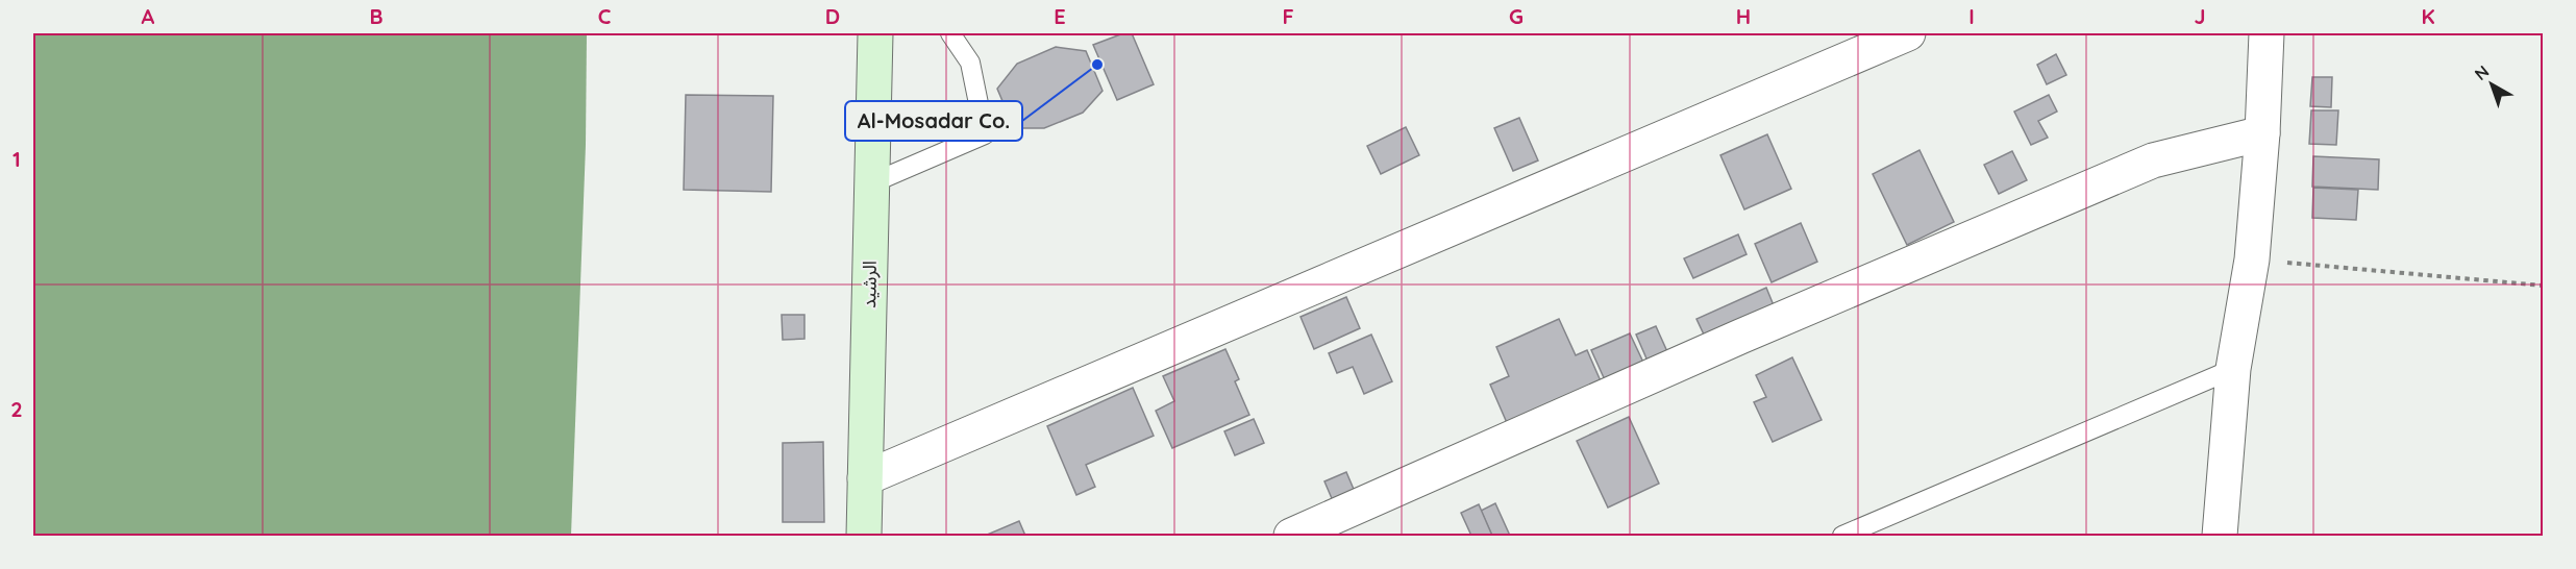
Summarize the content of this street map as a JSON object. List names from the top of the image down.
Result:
{
  "streets": {
    "main road": ["الرشيد"]
  },
  "places": ["Al-Mosadar Co."],
  "north": "top left",
  "grid": {
    "columns": [
      "A",
      "B",
      "C",
      "D",
      "E",
      "F",
      "G",
      "H",
      "I",
      "J",
      "K"
    ],
    "rows": ["1", "2"]
  }
}
